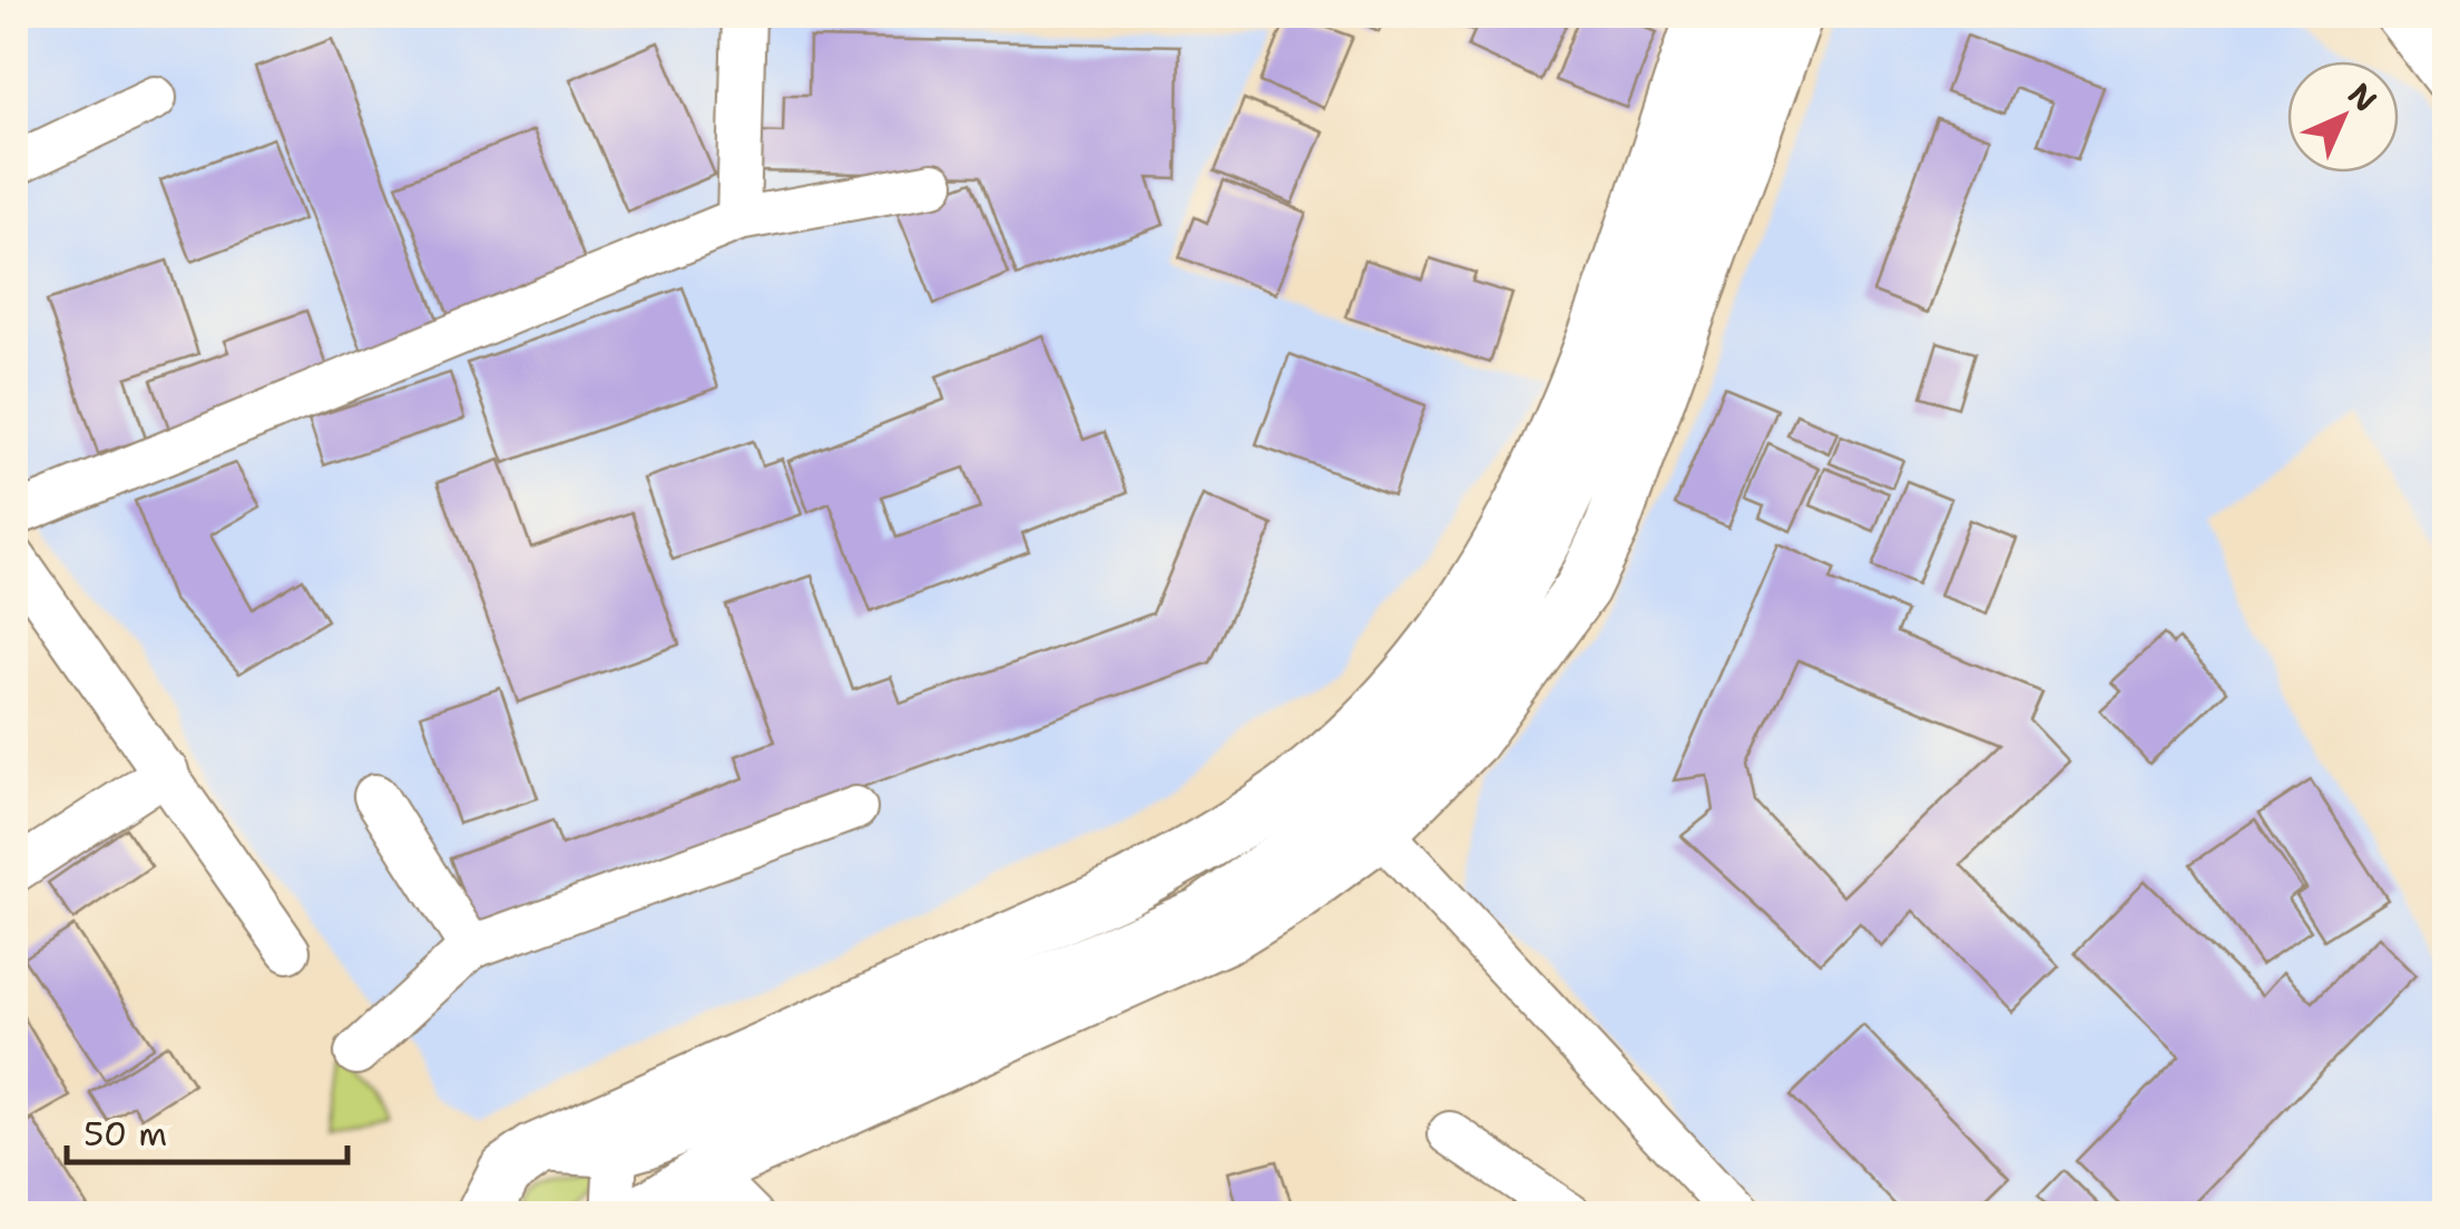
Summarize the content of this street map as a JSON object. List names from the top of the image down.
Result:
{
  "scale_bar": "50 m",
  "north": "top right"
}
